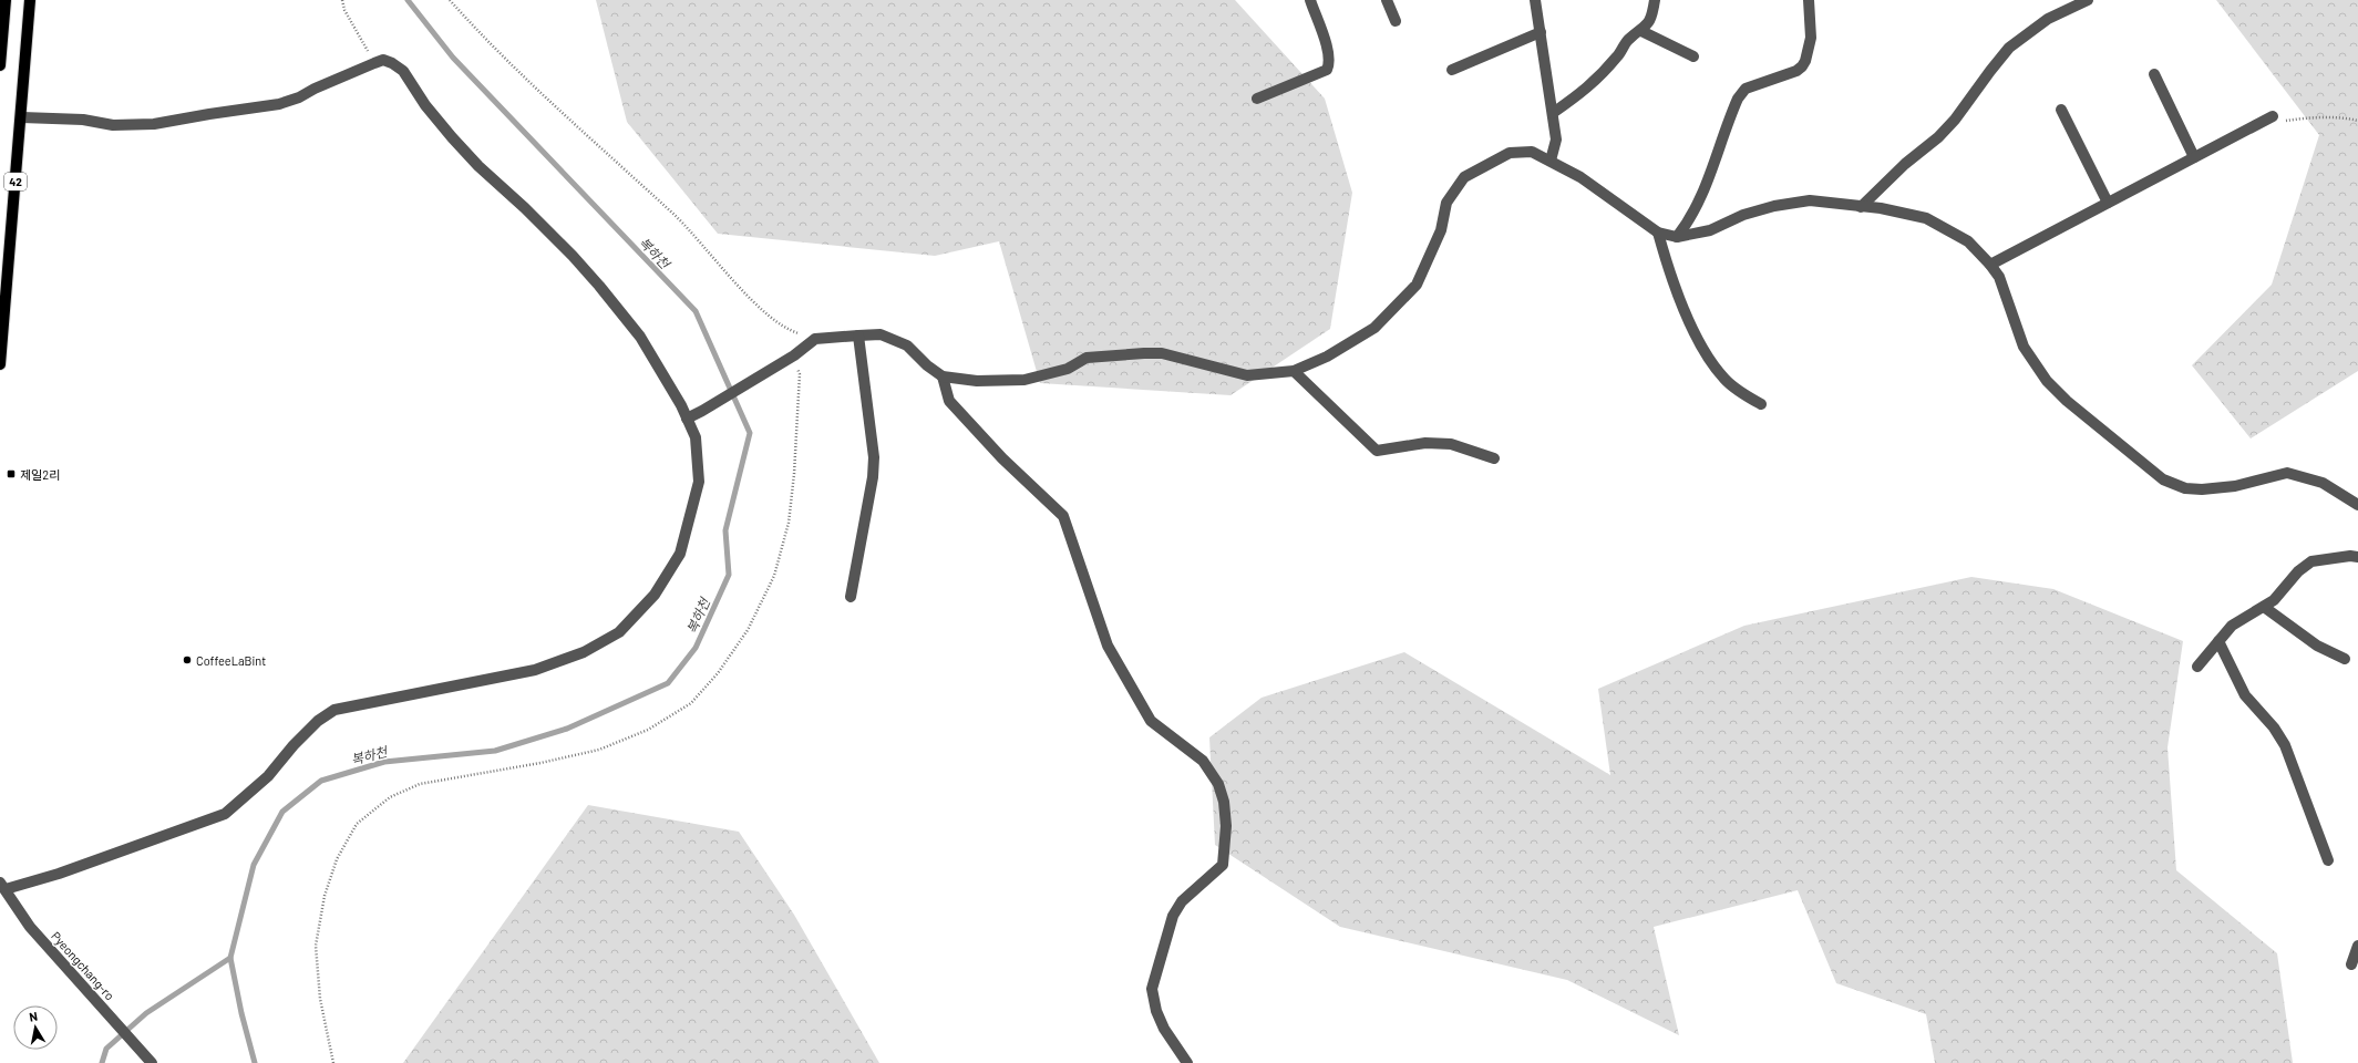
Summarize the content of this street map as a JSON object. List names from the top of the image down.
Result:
{
  "streets": {
    "main road": ["42"],
    "street": ["Pyeongchang-ro"]
  },
  "water": ["복하천"],
  "places": {
    "transit": ["제일2리"],
    "other": ["CoffeeLaBint"]
  },
  "north": "top"
}
